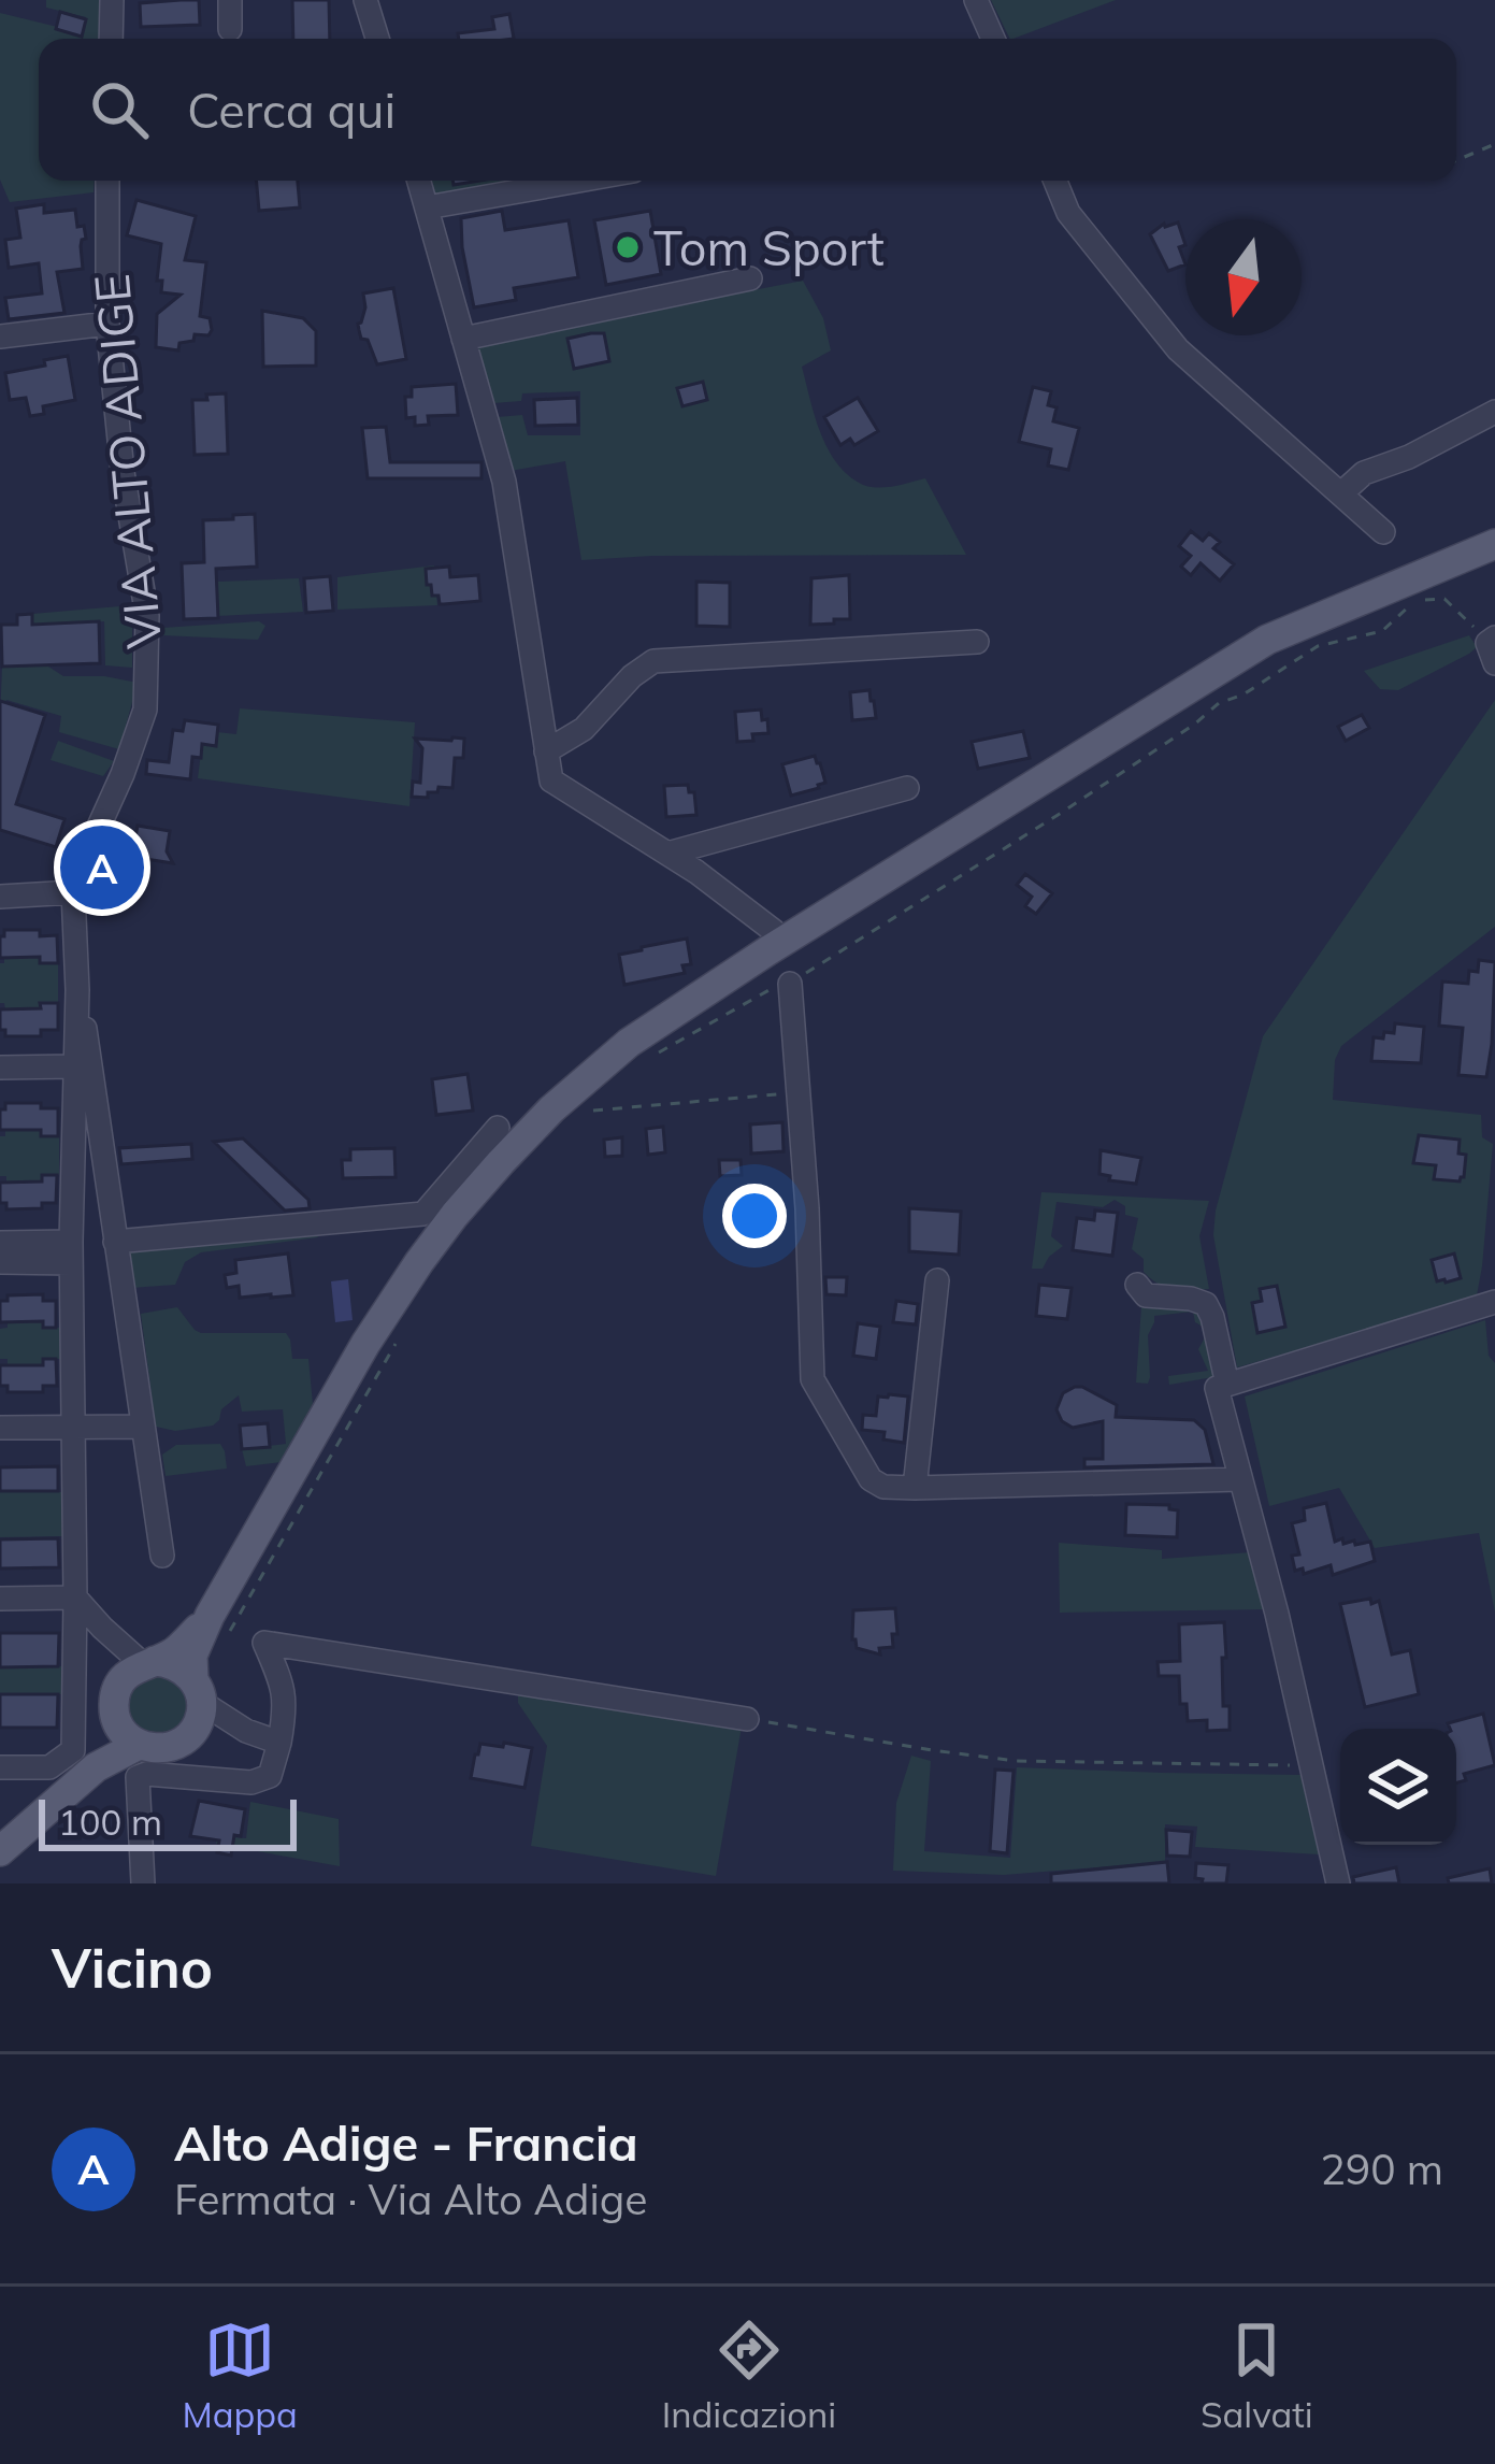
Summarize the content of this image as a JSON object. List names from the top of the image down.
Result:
{
  "streets": {
    "street": ["VIA ALTO ADIGE"]
  },
  "places": ["Tom Sport"],
  "scale_bar": "100 m",
  "north": "bottom",
  "page": {
    "search": "Cerca qui",
    "pins": "A",
    "scale": "100 m",
    "heading": "Vicino",
    "list": [
      {
        "mark": "A",
        "name": "Alto Adige - Francia",
        "note": "Fermata · Via Alto Adige",
        "value": "290 m"
      }
    ],
    "nav": ["Mappa", "Indicazioni", "Salvati"]
  }
}
